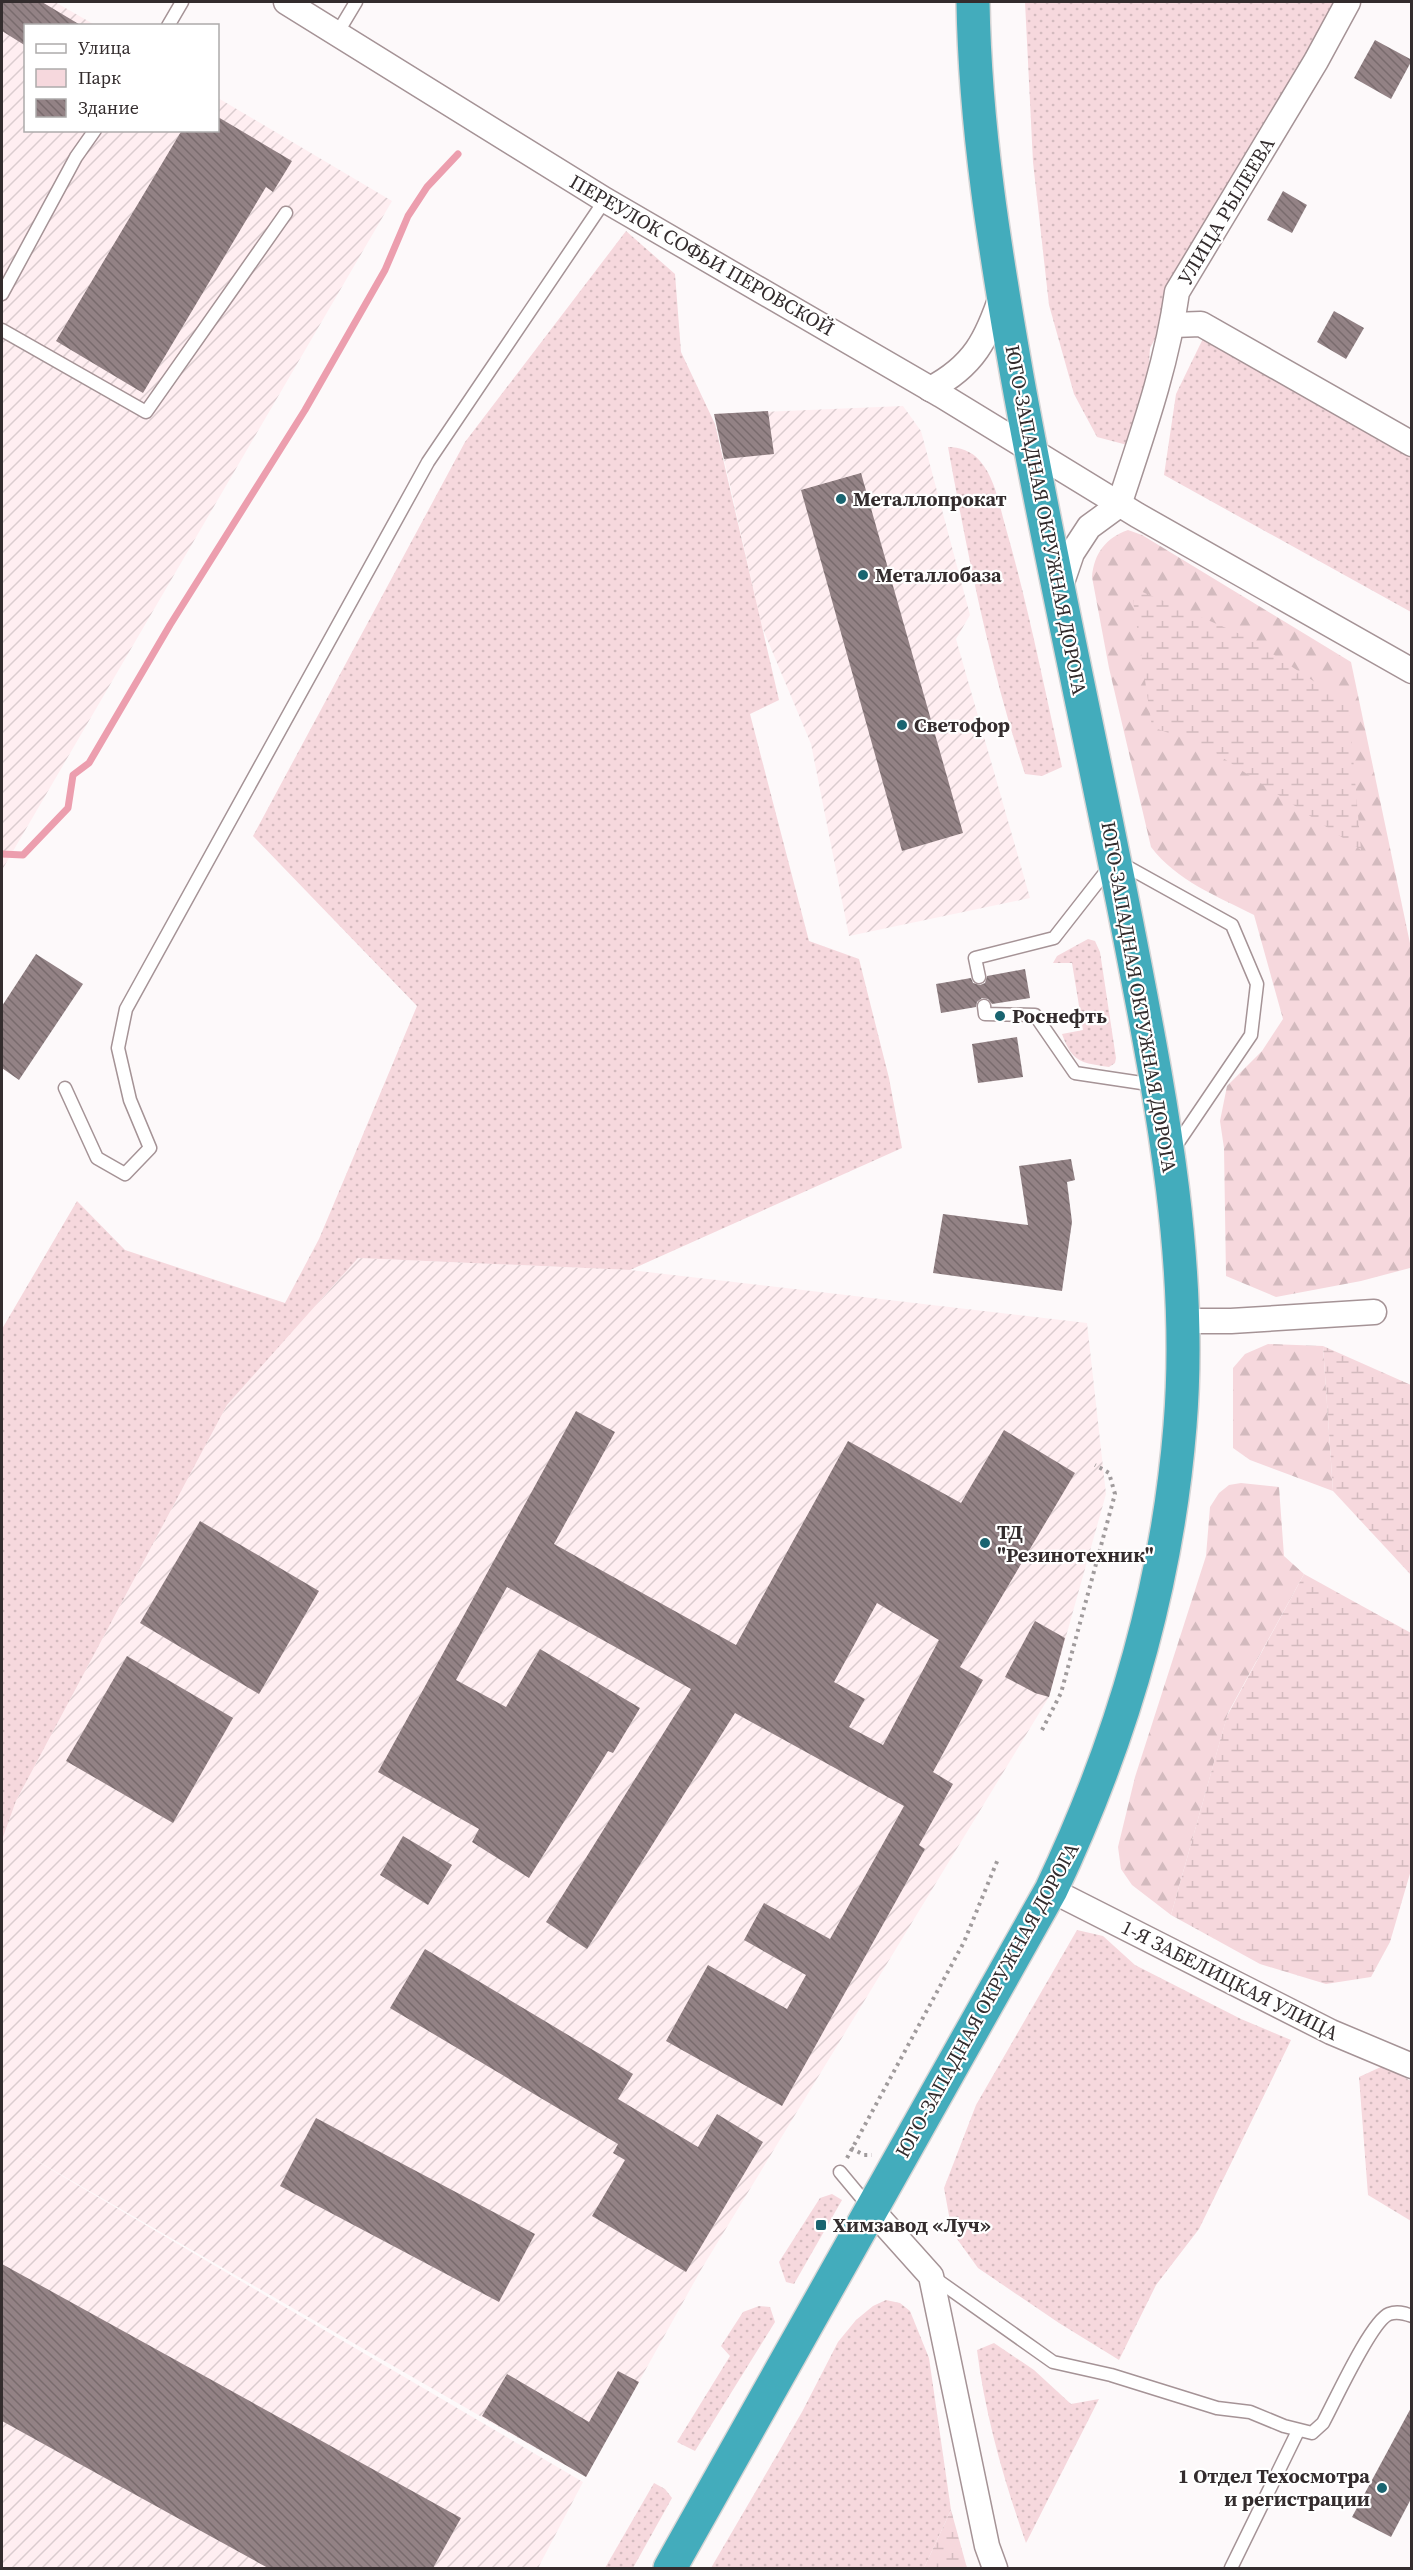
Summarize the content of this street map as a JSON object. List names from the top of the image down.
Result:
{
  "streets": {
    "highway": ["ЮГО-ЗАПАДНАЯ ОКРУЖНАЯ ДОРОГА"],
    "street": ["УЛИЦА РЫЛЕЕВА", "ПЕРЕУЛОК СОФЬИ ПЕРОВСКОЙ", "1-Я ЗАБЕЛИЦКАЯ УЛИЦА"]
  },
  "crossings": [
    ["УЛИЦА РЫЛЕЕВА", "ПЕРЕУЛОК СОФЬИ ПЕРОВСКОЙ"],
    ["ПЕРЕУЛОК СОФЬИ ПЕРОВСКОЙ", "ЮГО-ЗАПАДНАЯ ОКРУЖНАЯ ДОРОГА"],
    ["ЮГО-ЗАПАДНАЯ ОКРУЖНАЯ ДОРОГА", "1-Я ЗАБЕЛИЦКАЯ УЛИЦА"]
  ],
  "places": {
    "other": [
      "Металлопрокат",
      "Металлобаза",
      "Светофор",
      "Роснефть",
      "ТД \"Резинотехник\"",
      "1 Отдел Техосмотра и регистрации"
    ],
    "transit": ["Химзавод «Луч»"]
  },
  "legend": ["Улица", "Парк", "Здание"]
}
